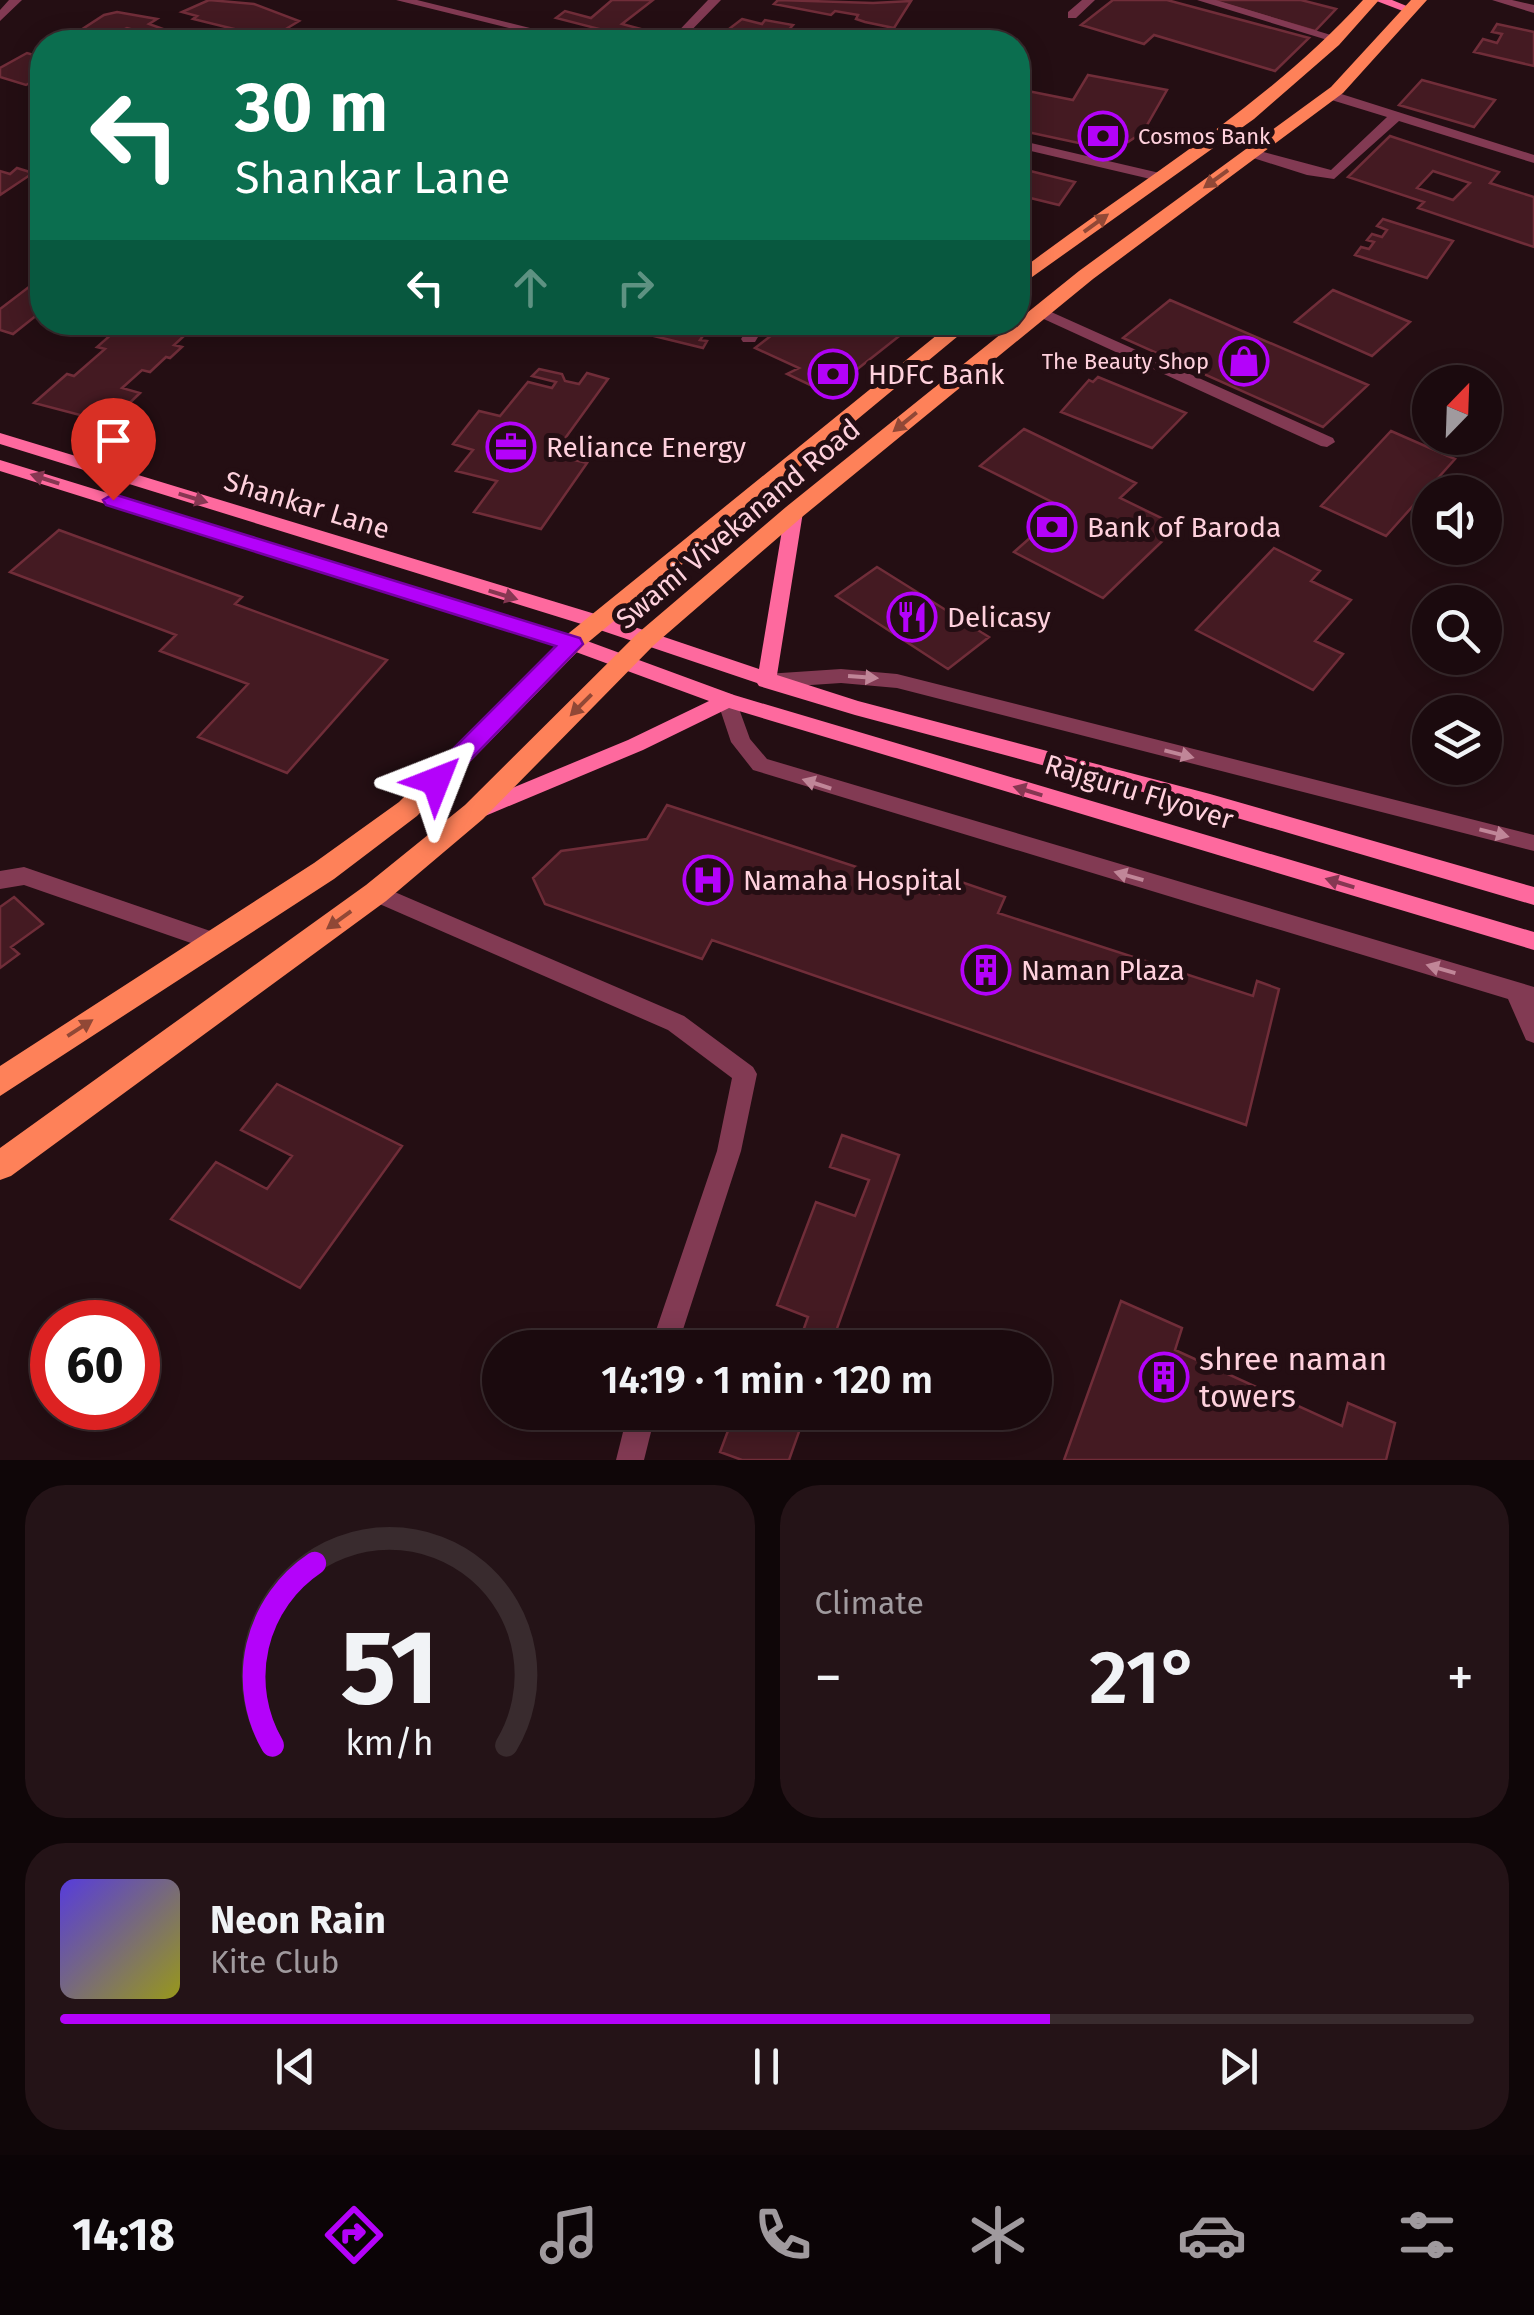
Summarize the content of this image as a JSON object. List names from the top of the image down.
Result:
{
  "streets": {
    "main road": ["Shankar Lane", "Swami Vivekanand Road", "Rajguru Flyover"]
  },
  "crossings": [
    ["Shankar Lane", "Swami Vivekanand Road"],
    ["Shankar Lane", "Rajguru Flyover"],
    ["Swami Vivekanand Road", "Rajguru Flyover"]
  ],
  "places": {
    "bank": ["Cosmos Bank", "HDFC Bank", "Bank of Baroda"],
    "shop": ["The Beauty Shop"],
    "office": ["Reliance Energy"],
    "restaurant": ["Delicasy"],
    "hospital": ["Namaha Hospital"],
    "building": ["Naman Plaza", "shree naman towers"]
  },
  "north": "top right",
  "page": {
    "turn": ["30 m", "Shankar Lane"],
    "limit": "60",
    "trip": "14:19 · 1 min · 120 m",
    "tile": "Climate",
    "heat": ["−", "21°", "+"],
    "song": ["Neon Rain", "Kite Club"],
    "tabs": "14:18",
    "gauge": ["51", "km/h"]
  }
}
